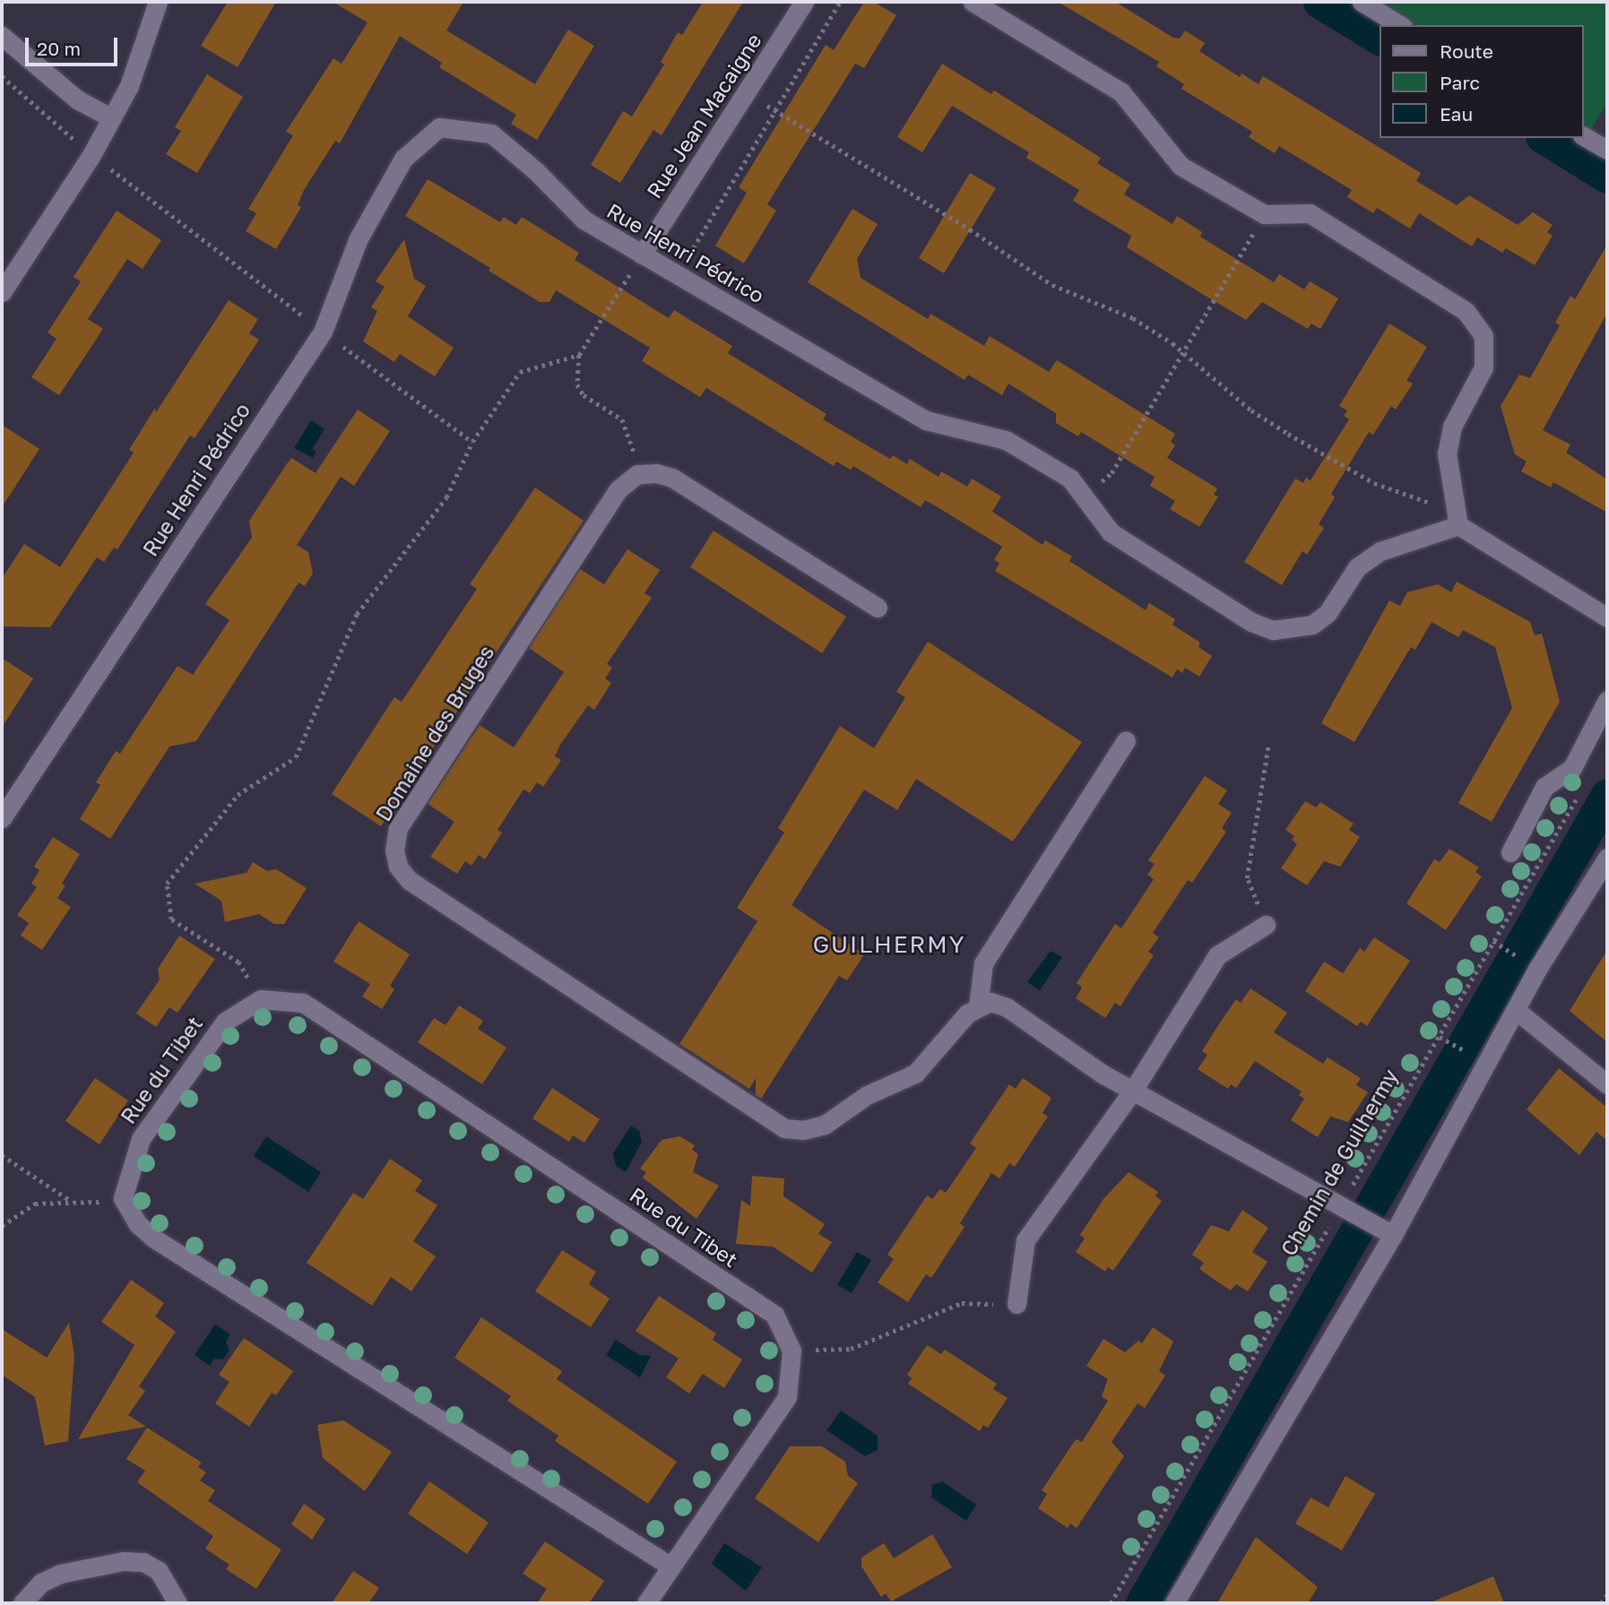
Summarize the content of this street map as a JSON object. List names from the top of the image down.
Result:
{
  "streets": {
    "street": [
      "Rue Jean Macaigne",
      "Rue Henri Pédrico",
      "Domaine des Bruges",
      "Rue du Tibet"
    ],
    "path": ["Chemin de Guilhermy"]
  },
  "crossings": [
    ["Rue Jean Macaigne", "Rue Henri Pédrico"]
  ],
  "districts": ["GUILHERMY"],
  "legend": ["Route", "Parc", "Eau"],
  "scale_bar": "20 m"
}
